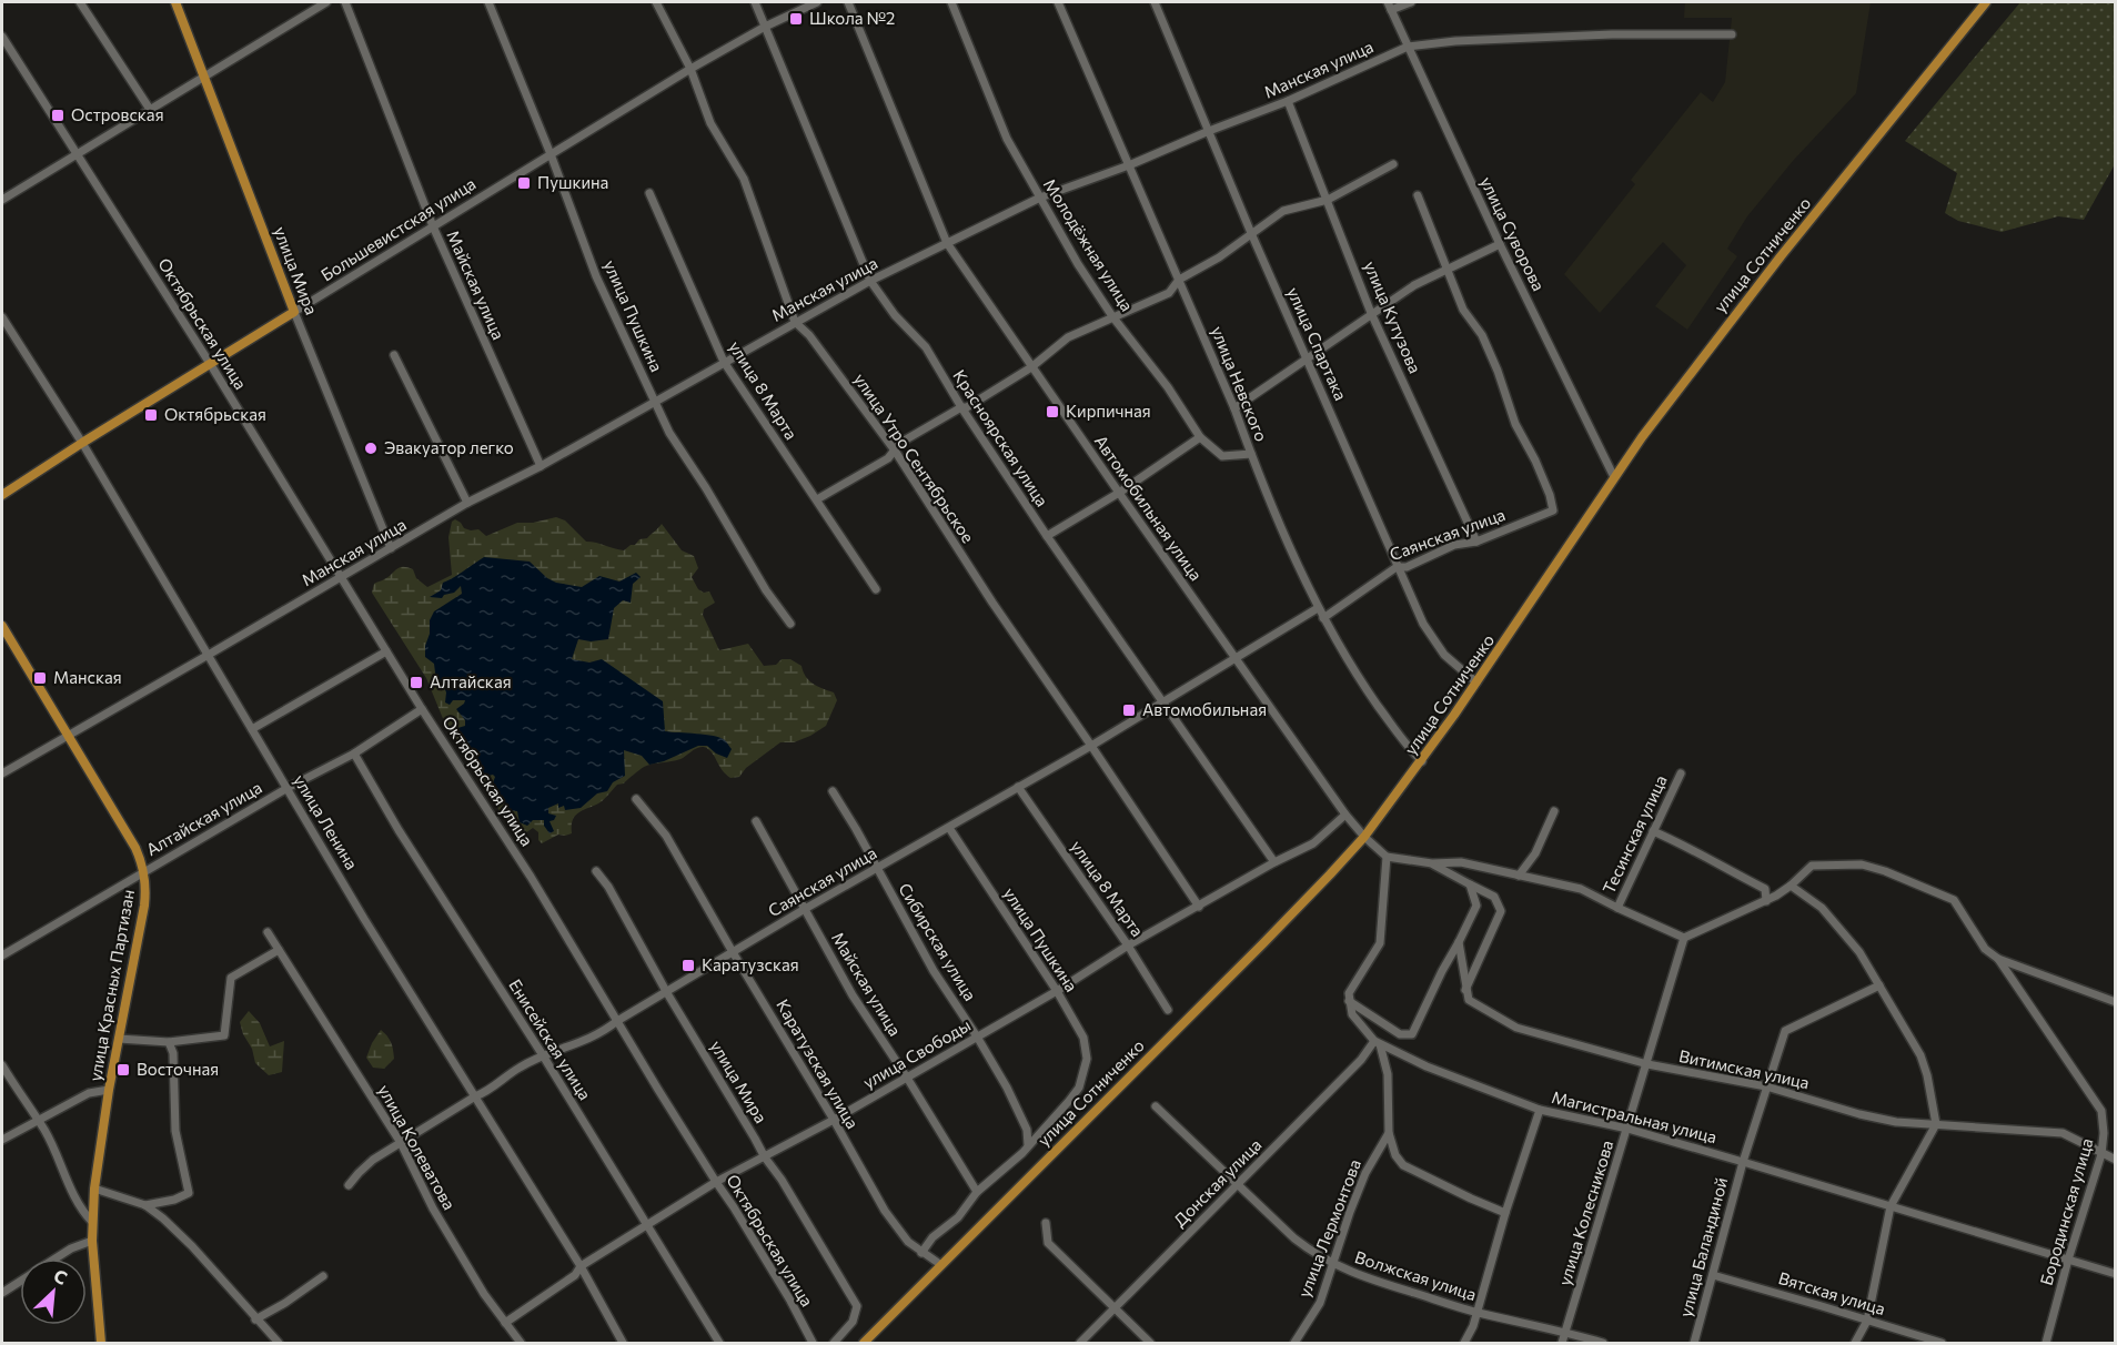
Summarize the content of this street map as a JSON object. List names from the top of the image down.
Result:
{
  "streets": {
    "main road": [
      "Большевистская улица",
      "улица Сотниченко",
      "улица Мира",
      "улица Красных Партизан"
    ],
    "street": [
      "Манская улица",
      "улица Суворова",
      "Молодёжная улица",
      "Майская улица",
      "улица Пушкина",
      "улица Кутузова",
      "Октябрьская улица",
      "улица Спартака",
      "улица Невского",
      "улица 8 Марта",
      "Красноярская улица",
      "улица Утро Сентябрьское",
      "Автомобильная улица",
      "Саянская улица",
      "Алтайская улица",
      "улица Ленина",
      "Тесинская улица",
      "Сибирская улица",
      "Енисейская улица",
      "улица Свободы",
      "Каратузская улица",
      "Витимская улица",
      "Магистральная улица",
      "улица Колеватова",
      "Донская улица",
      "Бородинская улица",
      "улица Колесникова",
      "улица Лермонтова",
      "улица Баландиной",
      "Волжская улица",
      "Вятская улица"
    ]
  },
  "crossings": [
    ["Манская улица", "улица Суворова"],
    ["Манская улица", "Молодёжная улица"],
    ["Манская улица", "улица Мира"],
    ["Манская улица", "Майская улица"],
    ["Манская улица", "улица Пушкина"],
    ["Манская улица", "улица Кутузова"],
    ["Манская улица", "Октябрьская улица"],
    ["Манская улица", "улица Спартака"],
    ["Манская улица", "улица Невского"],
    ["Манская улица", "улица 8 Марта"],
    ["Манская улица", "Красноярская улица"],
    ["Манская улица", "улица Утро Сентябрьское"],
    ["Манская улица", "Автомобильная улица"],
    ["Манская улица", "улица Ленина"],
    ["Манская улица", "улица Красных Партизан"],
    ["Большевистская улица", "улица Мира"],
    ["Большевистская улица", "Майская улица"],
    ["Большевистская улица", "улица Пушкина"],
    ["Большевистская улица", "Октябрьская улица"],
    ["Большевистская улица", "Красноярская улица"],
    ["Большевистская улица", "улица Утро Сентябрьское"],
    ["Большевистская улица", "улица Ленина"],
    ["улица Суворова", "улица Сотниченко"],
    ["Молодёжная улица", "улица Невского"],
    ["улица Сотниченко", "улица Спартака"],
    ["улица Сотниченко", "улица Невского"],
    ["улица Сотниченко", "Автомобильная улица"],
    ["улица Сотниченко", "Каратузская улица"],
    ["улица Мира", "Саянская улица"],
    ["улица Мира", "улица Свободы"],
    ["Майская улица", "Саянская улица"],
    ["Майская улица", "улица Свободы"],
    ["улица Пушкина", "Саянская улица"],
    ["улица Пушкина", "Сибирская улица"],
    ["улица Пушкина", "улица Свободы"],
    ["улица Кутузова", "Саянская улица"],
    ["Октябрьская улица", "Саянская улица"],
    ["Октябрьская улица", "Алтайская улица"],
    ["Октябрьская улица", "улица Свободы"],
    ["улица Спартака", "Саянская улица"],
    ["улица Невского", "Саянская улица"],
    ["улица 8 Марта", "Саянская улица"],
    ["улица 8 Марта", "улица Свободы"],
    ["Красноярская улица", "Саянская улица"],
    ["Красноярская улица", "улица Свободы"],
    ["улица Утро Сентябрьское", "Саянская улица"],
    ["улица Утро Сентябрьское", "улица Свободы"],
    ["Автомобильная улица", "Саянская улица"],
    ["Автомобильная улица", "улица Свободы"],
    ["Саянская улица", "улица Ленина"],
    ["Саянская улица", "Сибирская улица"],
    ["Саянская улица", "Енисейская улица"],
    ["Саянская улица", "Каратузская улица"],
    ["Саянская улица", "улица Колеватова"],
    ["Алтайская улица", "улица Ленина"],
    ["Алтайская улица", "улица Красных Партизан"],
    ["Алтайская улица", "Енисейская улица"],
    ["улица Ленина", "улица Свободы"],
    ["Сибирская улица", "улица Свободы"],
    ["Енисейская улица", "улица Свободы"],
    ["улица Свободы", "Каратузская улица"],
    ["улица Свободы", "улица Колеватова"],
    ["Витимская улица", "Бородинская улица"],
    ["Витимская улица", "улица Колесникова"],
    ["Витимская улица", "улица Баландиной"],
    ["Магистральная улица", "Донская улица"],
    ["Магистральная улица", "Бородинская улица"],
    ["Магистральная улица", "улица Колесникова"],
    ["Магистральная улица", "улица Баландиной"],
    ["Донская улица", "Волжская улица"],
    ["Бородинская улица", "улица Колесникова"],
    ["улица Колесникова", "Волжская улица"],
    ["улица Лермонтова", "Волжская улица"],
    ["улица Баландиной", "Вятская улица"]
  ],
  "places": {
    "transit": [
      "Школа №2",
      "Островская",
      "Пушкина",
      "Кирпичная",
      "Октябрьская",
      "Манская",
      "Алтайская",
      "Автомобильная",
      "Каратузская",
      "Восточная"
    ],
    "other": ["Эвакуатор легко"]
  },
  "north": "top right"
}
